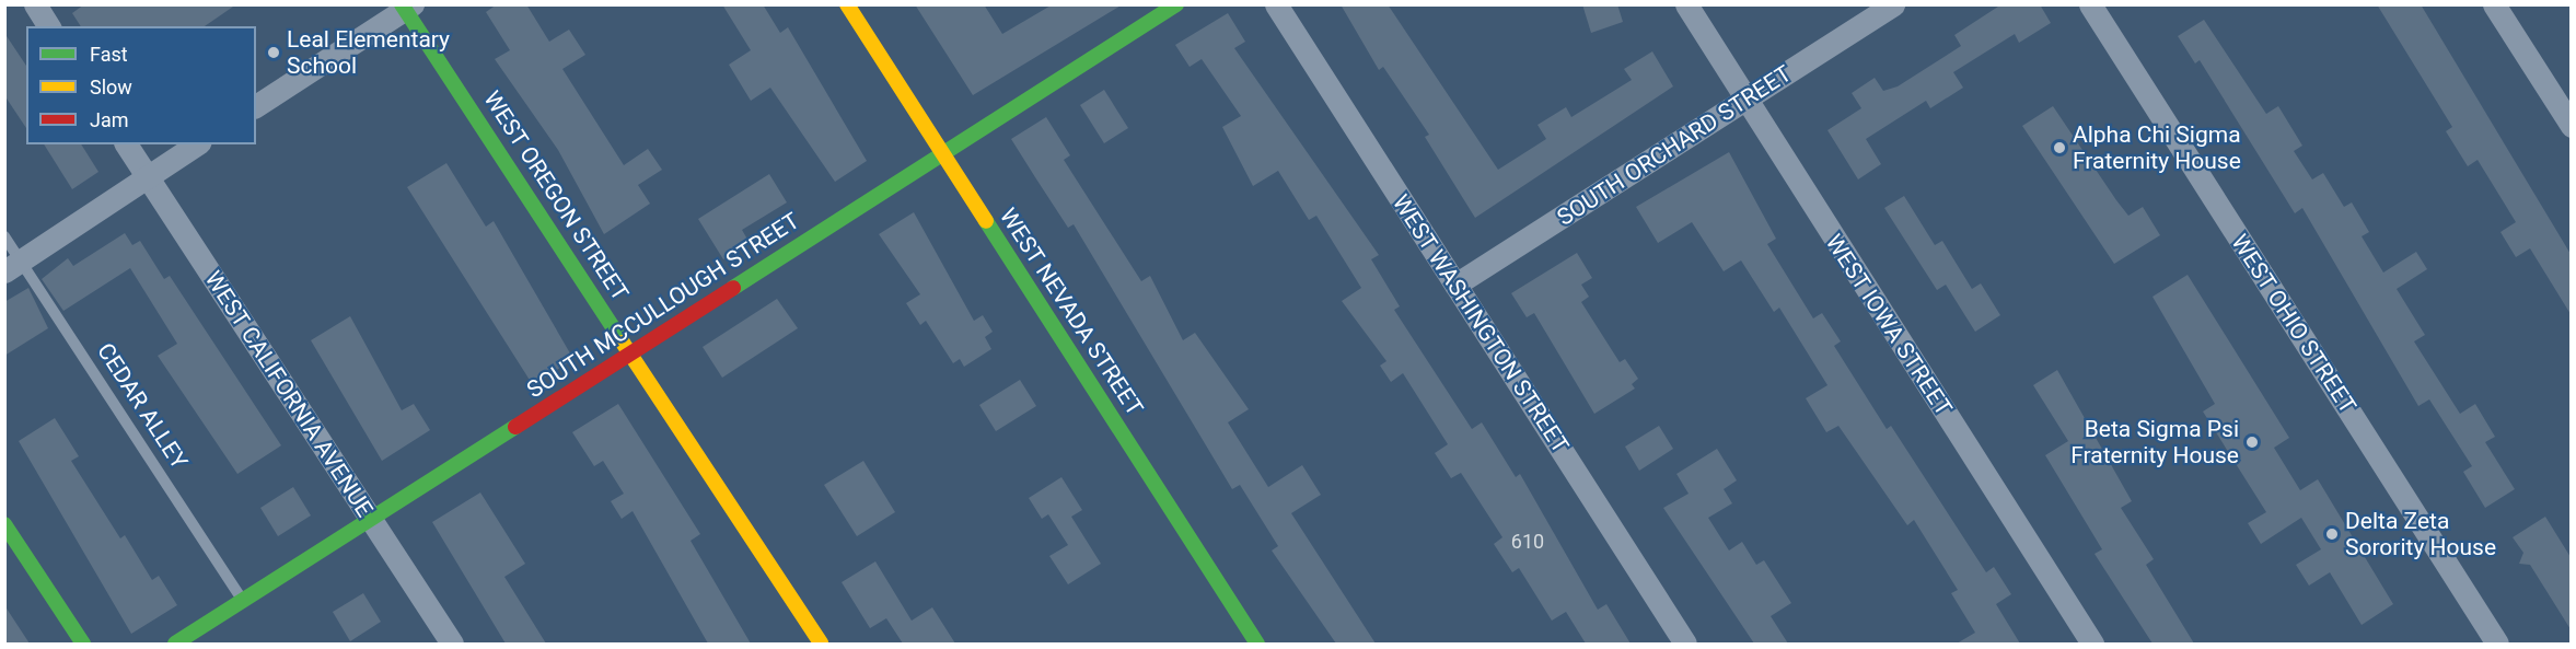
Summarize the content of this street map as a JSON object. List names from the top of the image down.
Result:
{
  "streets": {
    "street": [
      "SOUTH ORCHARD STREET",
      "WEST OREGON STREET",
      "SOUTH MCCULLOUGH STREET",
      "WEST NEVADA STREET",
      "WEST WASHINGTON STREET",
      "WEST OHIO STREET",
      "WEST IOWA STREET",
      "WEST CALIFORNIA AVENUE"
    ],
    "lane": ["CEDAR ALLEY"]
  },
  "crossings": [
    ["SOUTH ORCHARD STREET", "WEST WASHINGTON STREET"],
    ["SOUTH ORCHARD STREET", "WEST IOWA STREET"],
    ["WEST OREGON STREET", "SOUTH MCCULLOUGH STREET"],
    ["SOUTH MCCULLOUGH STREET", "WEST NEVADA STREET"],
    ["SOUTH MCCULLOUGH STREET", "WEST CALIFORNIA AVENUE"],
    ["SOUTH MCCULLOUGH STREET", "CEDAR ALLEY"]
  ],
  "places": [
    "Leal Elementary School",
    "Alpha Chi Sigma Fraternity House",
    "Beta Sigma Psi Fraternity House",
    "Delta Zeta Sorority House"
  ],
  "house_numbers": ["610"],
  "legend": ["Fast", "Slow", "Jam"]
}
